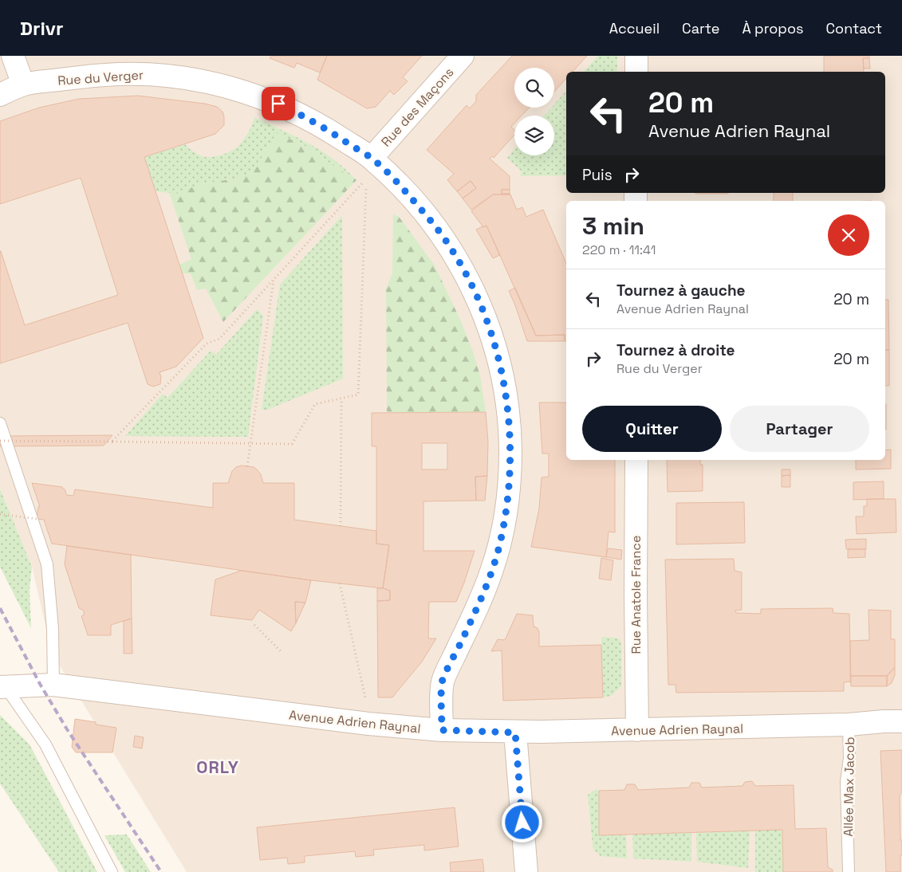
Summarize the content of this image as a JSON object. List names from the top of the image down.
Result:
{
  "streets": {
    "street": [
      "Rue du Verger",
      "Rue des Maçons",
      "Rue Anatole France",
      "Avenue Adrien Raynal"
    ],
    "lane": ["Allée Max Jacob"]
  },
  "crossings": [
    ["Rue du Verger", "Rue des Maçons"],
    ["Rue du Verger", "Avenue Adrien Raynal"],
    ["Rue Anatole France", "Avenue Adrien Raynal"],
    ["Avenue Adrien Raynal", "Allée Max Jacob"]
  ],
  "districts": ["ORLY"],
  "page": {
    "header": "Drivr",
    "nav": [
      "Accueil",
      "Carte",
      "À propos",
      "Contact"
    ],
    "turn": ["20 m", "Avenue Adrien Raynal"],
    "then": "Puis",
    "heading": ["3 min", "220 m · 11:41"],
    "list": [
      {
        "name": "Tournez à gauche",
        "note": "Avenue Adrien Raynal",
        "value": "20 m"
      },
      {
        "name": "Tournez à droite",
        "note": "Rue du Verger",
        "value": "20 m"
      }
    ],
    "buttons": ["Quitter", "Partager"]
  }
}
